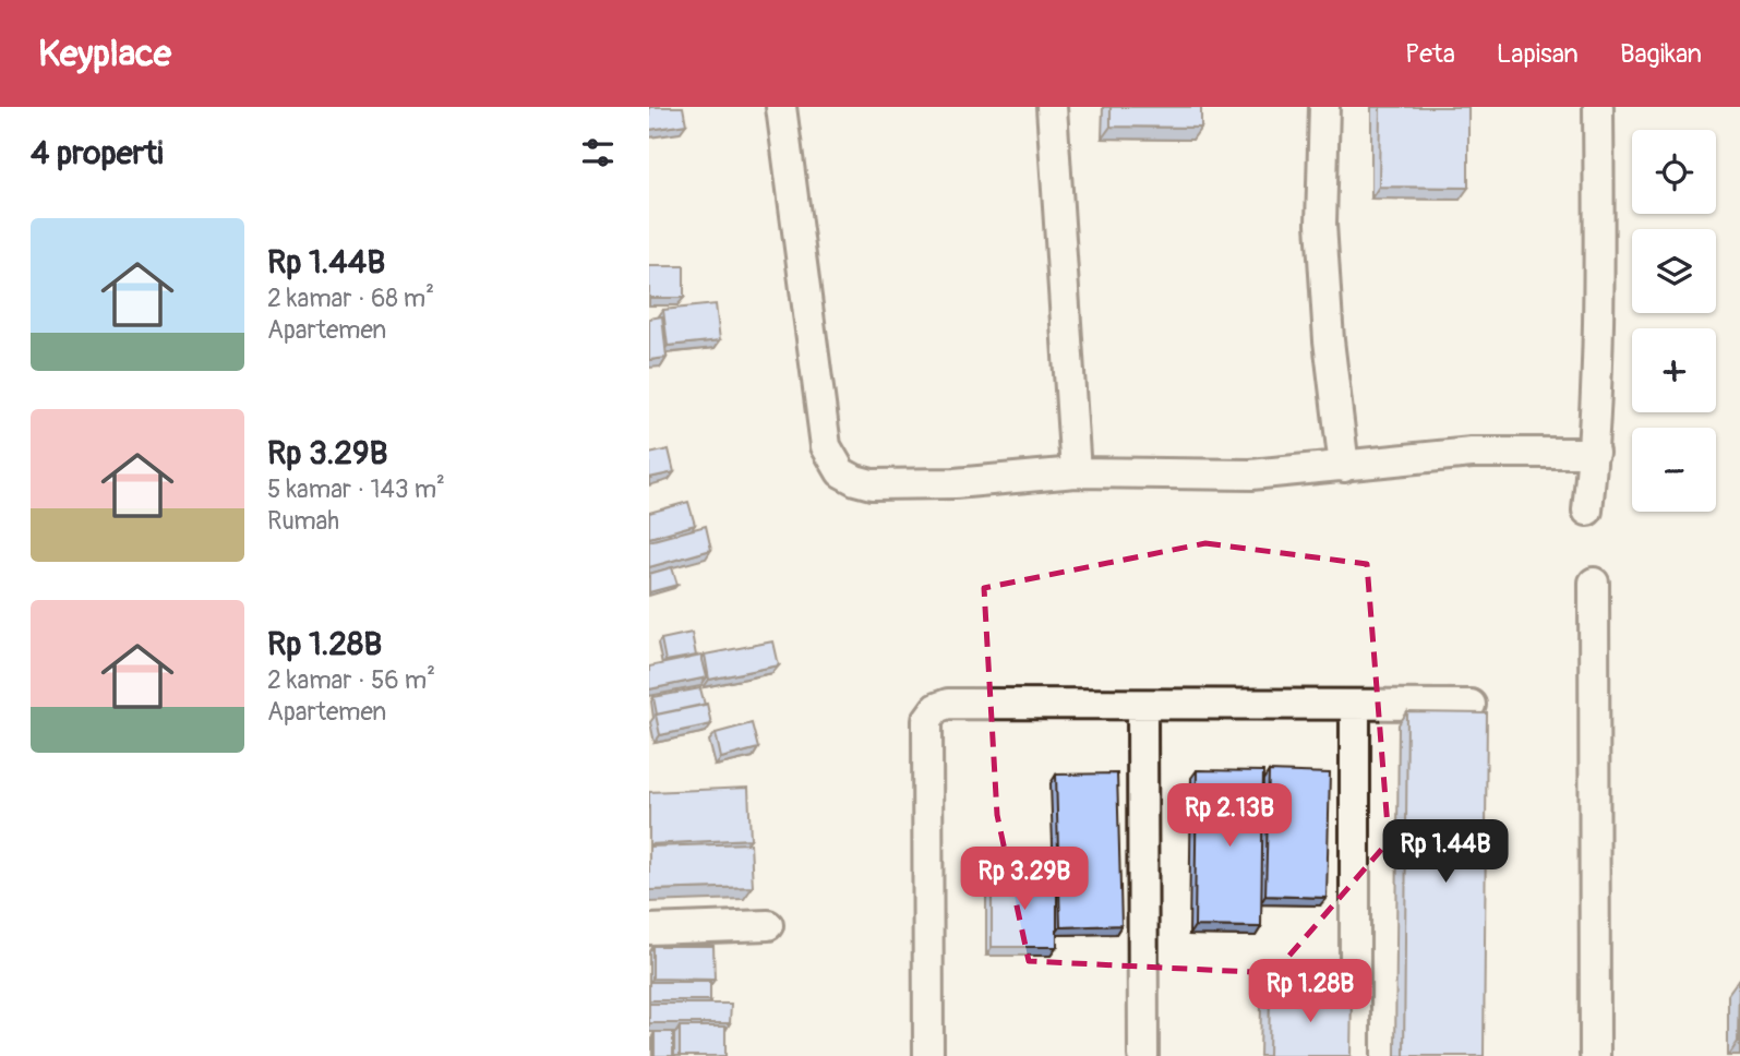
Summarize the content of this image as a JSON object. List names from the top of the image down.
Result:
{
  "page": {
    "header": "Keyplace",
    "nav": ["Peta", "Lapisan", "Bagikan"],
    "heading": "4 properti",
    "map_buttons": ["+", "−"],
    "list": [
      {
        "name": "Rp 1.44B",
        "note": "2 kamar · 68 m² · Apartemen"
      },
      {
        "name": "Rp 3.29B",
        "note": "5 kamar · 143 m² · Rumah"
      },
      {
        "name": "Rp 1.28B",
        "note": "2 kamar · 56 m² · Apartemen"
      }
    ],
    "price": [
      "Rp 2.13B",
      "Rp 1.44B",
      "Rp 3.29B",
      "Rp 1.28B"
    ]
  }
}
